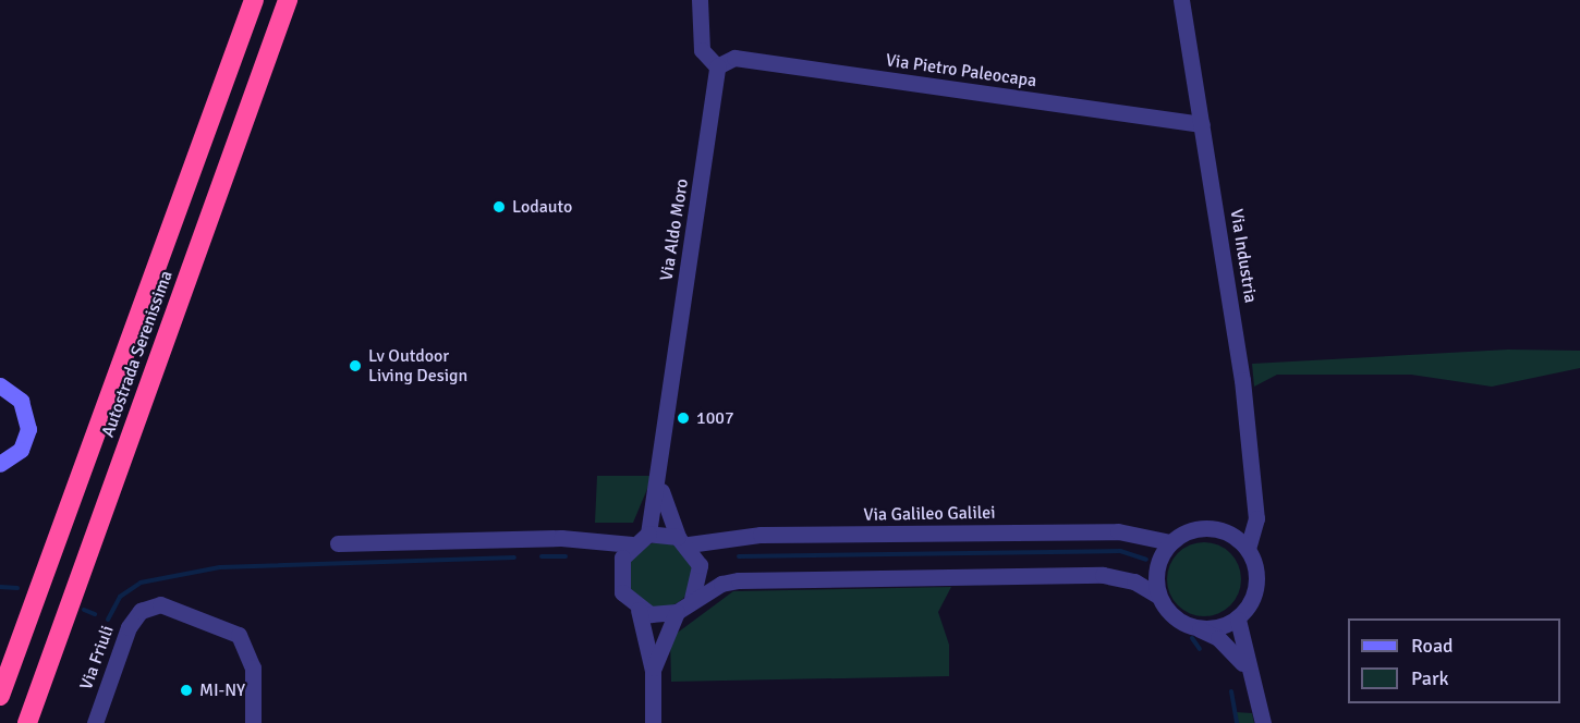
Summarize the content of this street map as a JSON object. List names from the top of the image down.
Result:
{
  "streets": {
    "highway": ["Autostrada Serenissima"],
    "street": [
      "Via Pietro Paleocapa",
      "Via Aldo Moro",
      "Via Industria",
      "Via Galileo Galilei",
      "Via Friuli"
    ]
  },
  "crossings": [
    ["Via Pietro Paleocapa", "Via Aldo Moro"],
    ["Via Pietro Paleocapa", "Via Industria"],
    ["Via Aldo Moro", "Via Galileo Galilei"],
    ["Via Industria", "Via Galileo Galilei"]
  ],
  "places": [
    "Lodauto",
    "Lv Outdoor Living Design",
    "1007",
    "MI-NY"
  ],
  "legend": ["Road", "Park"]
}
